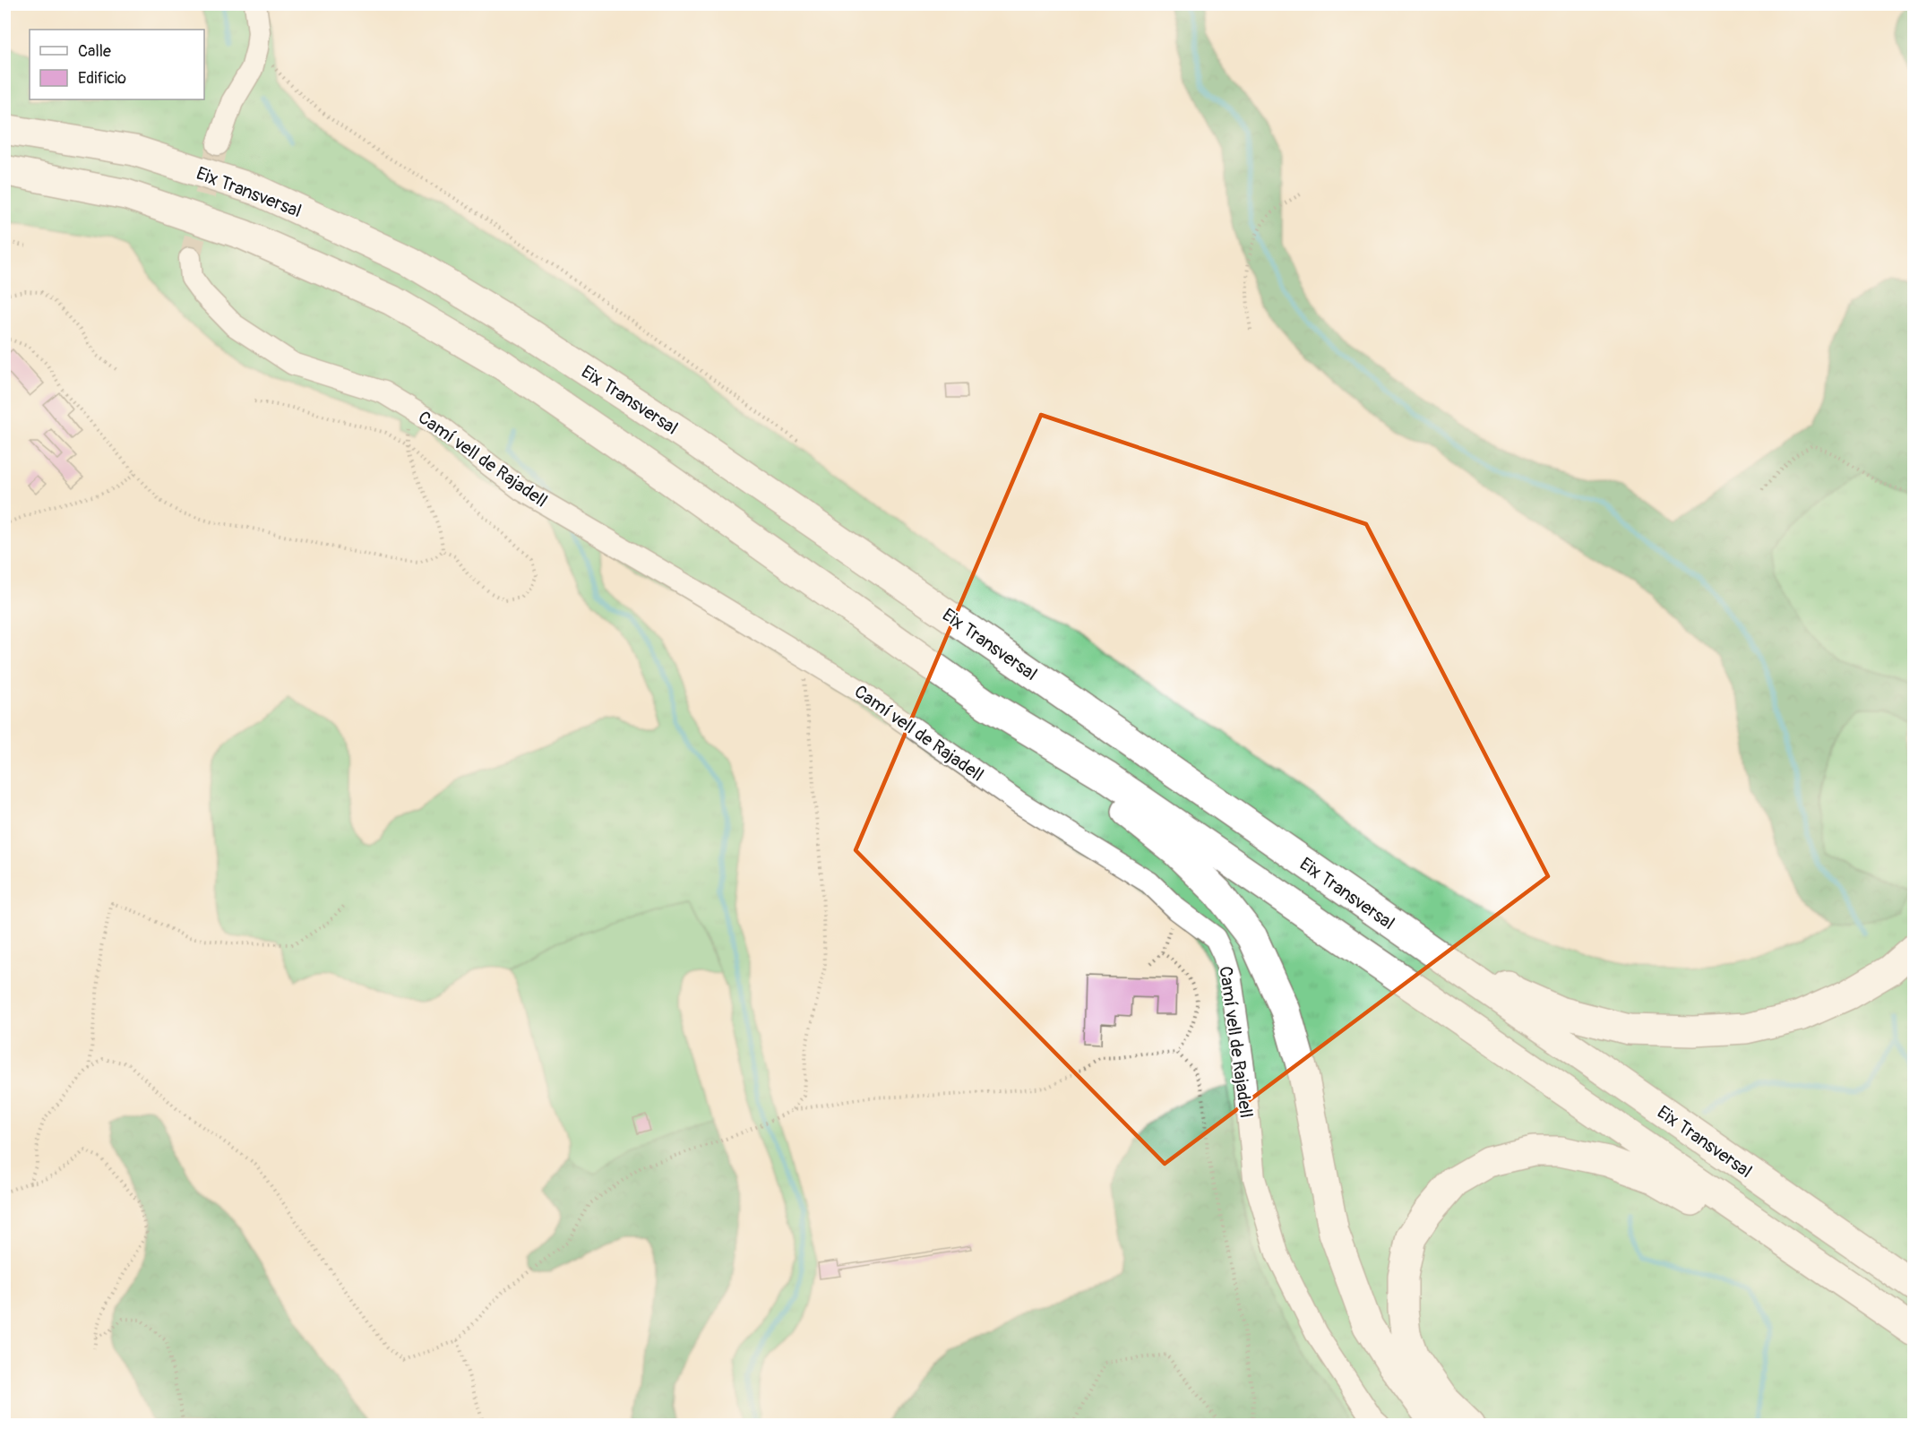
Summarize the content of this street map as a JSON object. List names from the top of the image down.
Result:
{
  "streets": {
    "highway": ["Eix Transversal"],
    "street": ["Camí vell de Rajadell"]
  },
  "legend": ["Calle", "Edificio"]
}
